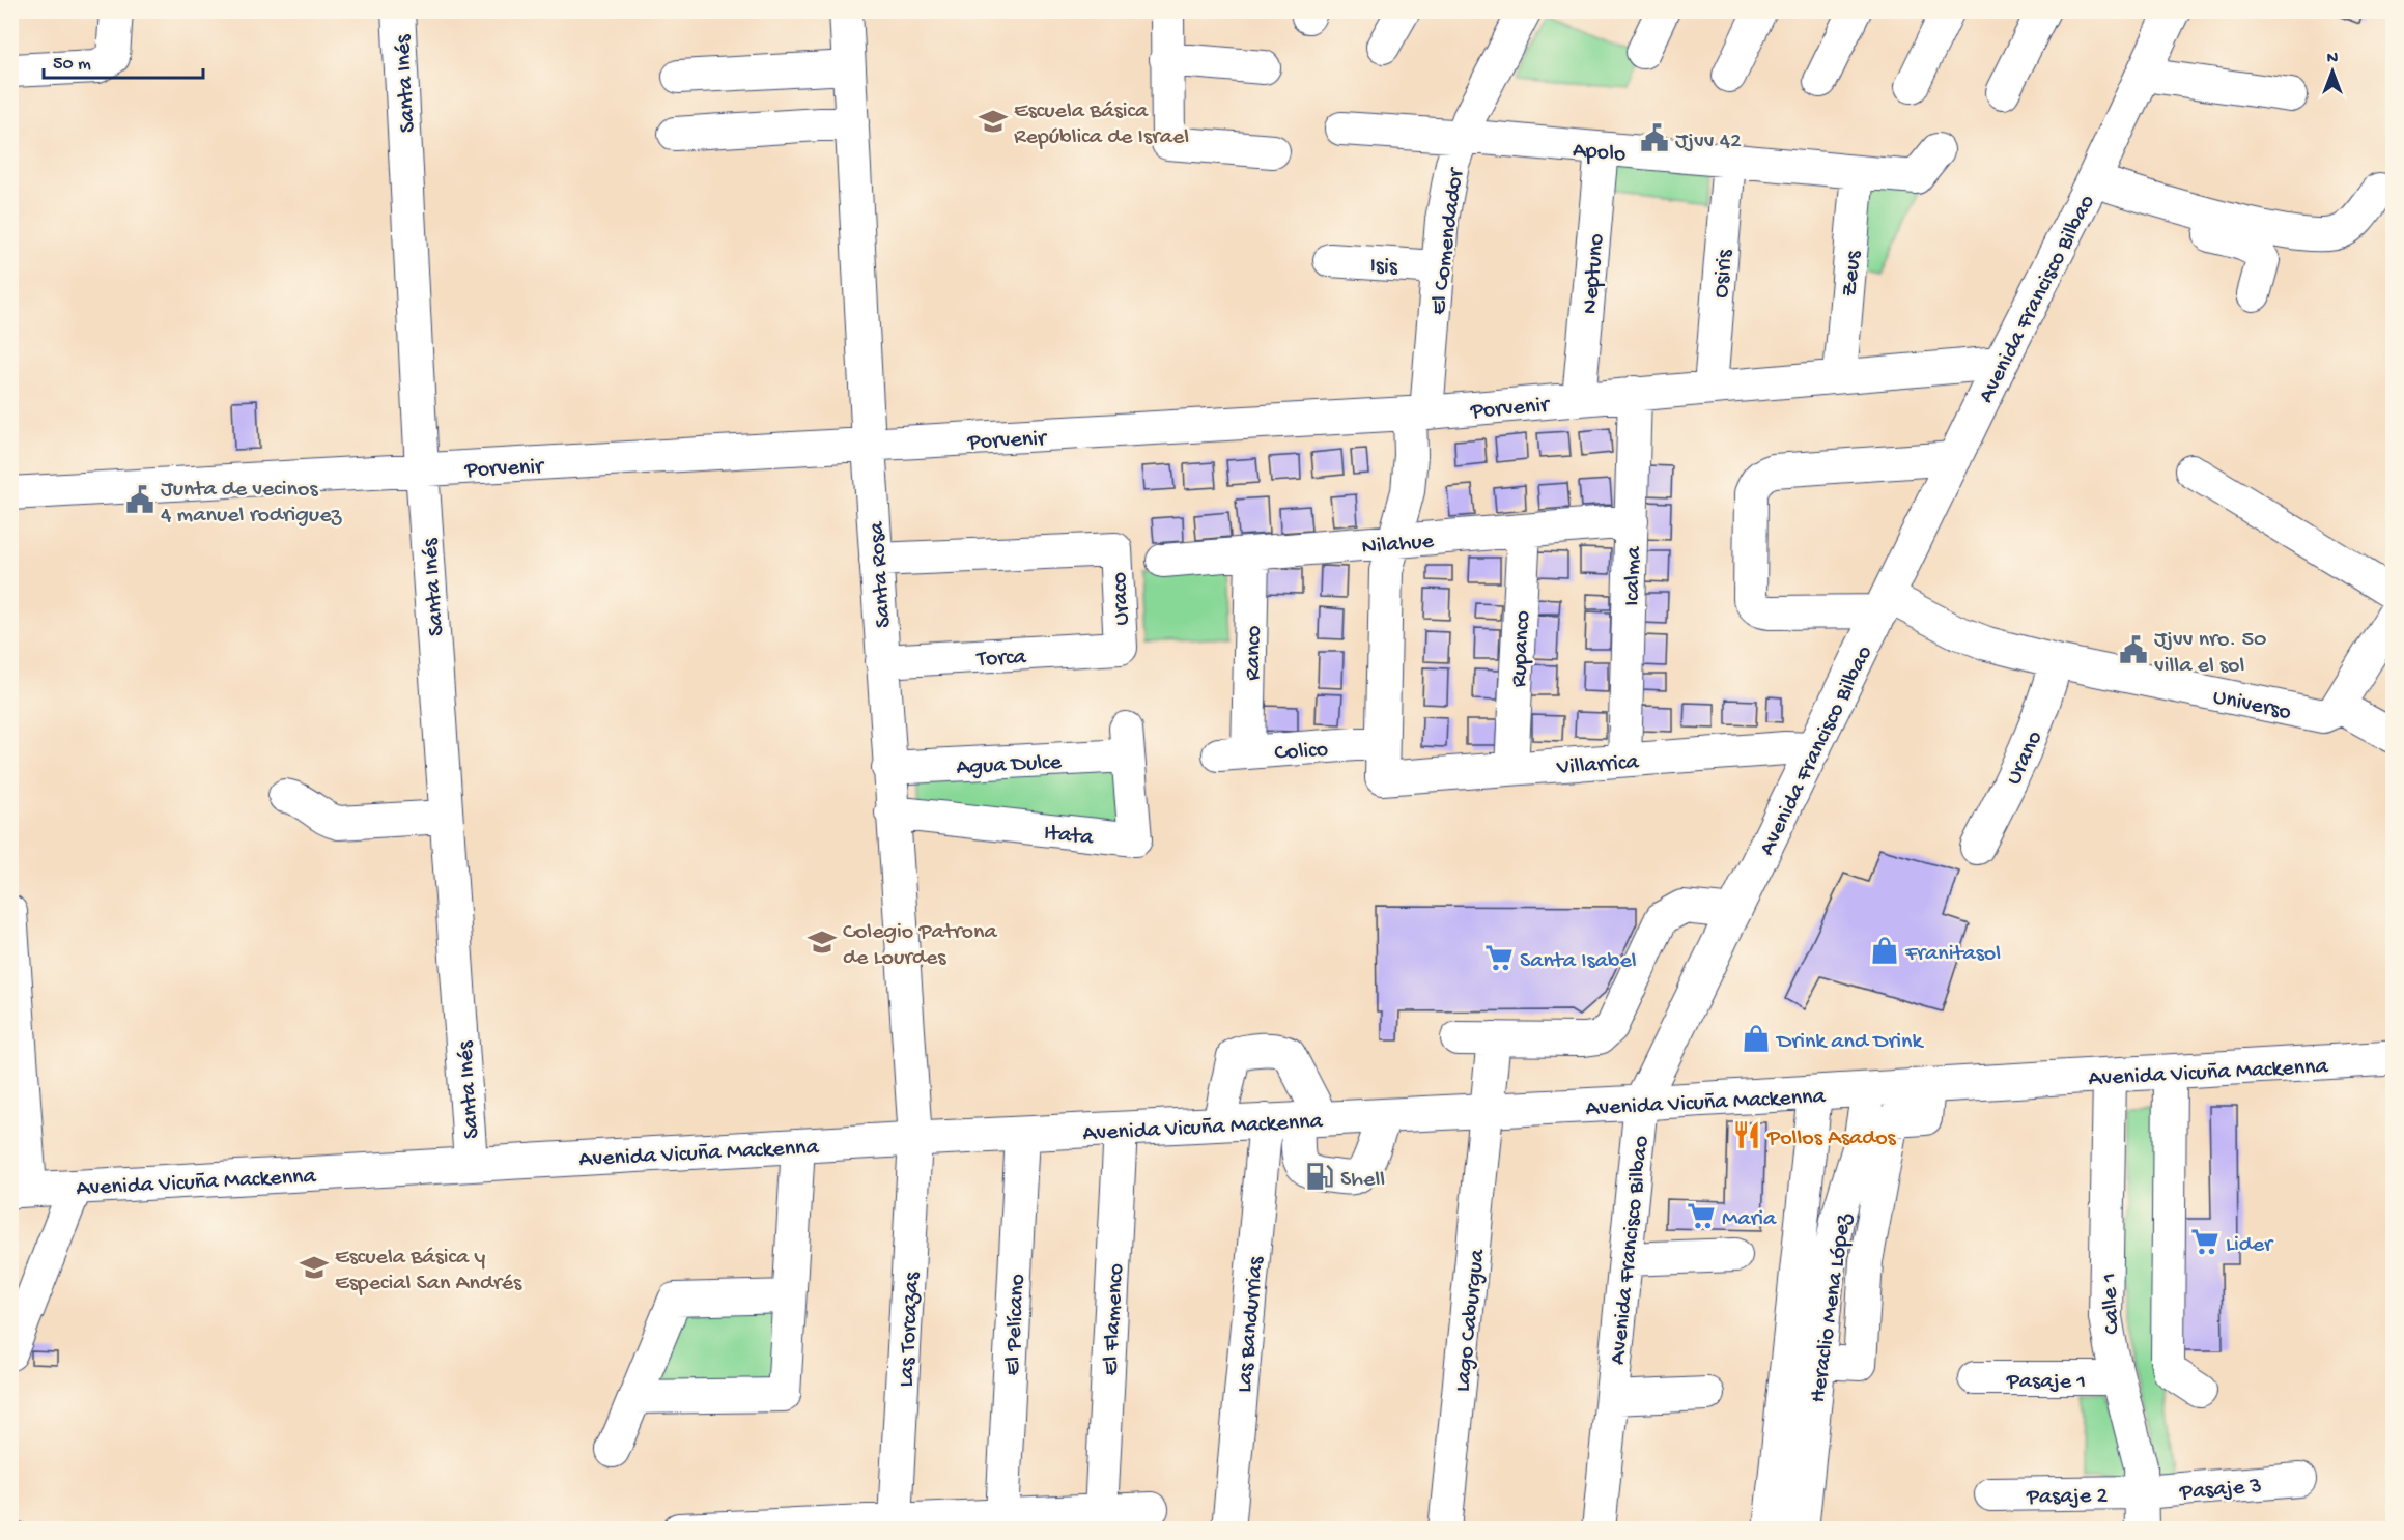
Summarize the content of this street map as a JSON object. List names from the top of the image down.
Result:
{
  "streets": {
    "main road": ["Avenida Francisco Bilbao", "Avenida Vicuña Mackenna"],
    "street": [
      "Santa Inés",
      "Apolo",
      "El Comendador",
      "Isis",
      "Neptuno",
      "Osiris",
      "Zeus",
      "Porvenir",
      "Nilahue",
      "Santa Rosa",
      "Icalma",
      "Uraco",
      "Rupanco",
      "Ranco",
      "Torca",
      "Universo",
      "Colico",
      "Urano",
      "Agua Dulce",
      "Villarrica",
      "Itata",
      "Calle 1",
      "Heraclio Mena López",
      "El Flamenco",
      "Lago Caburgua",
      "El Pelícano",
      "Las Bandurrias",
      "Las Torcazas",
      "Pasaje 1",
      "Pasaje 3",
      "Pasaje 2"
    ]
  },
  "crossings": [
    ["Santa Inés", "Porvenir"],
    ["Santa Inés", "Avenida Vicuña Mackenna"],
    ["Apolo", "El Comendador"],
    ["Apolo", "Neptuno"],
    ["Apolo", "Osiris"],
    ["Apolo", "Zeus"],
    ["El Comendador", "Isis"],
    ["El Comendador", "Porvenir"],
    ["El Comendador", "Nilahue"],
    ["El Comendador", "Colico"],
    ["El Comendador", "Villarrica"],
    ["Neptuno", "Porvenir"],
    ["Osiris", "Porvenir"],
    ["Zeus", "Porvenir"],
    ["Avenida Francisco Bilbao", "Porvenir"],
    ["Avenida Francisco Bilbao", "Universo"],
    ["Avenida Francisco Bilbao", "Villarrica"],
    ["Avenida Francisco Bilbao", "Avenida Vicuña Mackenna"],
    ["Porvenir", "Santa Rosa"],
    ["Porvenir", "Icalma"],
    ["Nilahue", "Icalma"],
    ["Nilahue", "Rupanco"],
    ["Nilahue", "Ranco"],
    ["Santa Rosa", "Uraco"],
    ["Santa Rosa", "Torca"],
    ["Santa Rosa", "Agua Dulce"],
    ["Santa Rosa", "Itata"],
    ["Santa Rosa", "Avenida Vicuña Mackenna"],
    ["Santa Rosa", "Las Torcazas"],
    ["Icalma", "Villarrica"],
    ["Uraco", "Torca"],
    ["Rupanco", "Villarrica"],
    ["Ranco", "Colico"],
    ["Universo", "Urano"],
    ["Agua Dulce", "Itata"],
    ["Avenida Vicuña Mackenna", "Calle 1"],
    ["Avenida Vicuña Mackenna", "Heraclio Mena López"],
    ["Avenida Vicuña Mackenna", "El Flamenco"],
    ["Avenida Vicuña Mackenna", "Lago Caburgua"],
    ["Avenida Vicuña Mackenna", "El Pelícano"],
    ["Avenida Vicuña Mackenna", "Las Bandurrias"],
    ["Avenida Vicuña Mackenna", "Las Torcazas"],
    ["Calle 1", "Pasaje 1"],
    ["Calle 1", "Pasaje 3"],
    ["Calle 1", "Pasaje 2"],
    ["Pasaje 3", "Pasaje 2"]
  ],
  "places": {
    "school or university": ["Escuela Básica República de Israel", "Colegio Patrona de Lourdes", "Escuela Básica y Especial San Andrés"],
    "public building": ["Jjvv 42", "Junta de vecinos 4 manuel rodriguez", "Jjvv nro. 50 villa el sol"],
    "shop": ["Franitasol", "Drink and Drink"],
    "supermarket": ["Santa Isabel", "Maria", "Lider"],
    "restaurant": ["Pollos Asados"],
    "fuel station": ["Shell"]
  },
  "scale_bar": "50 m",
  "north": "top"
}
